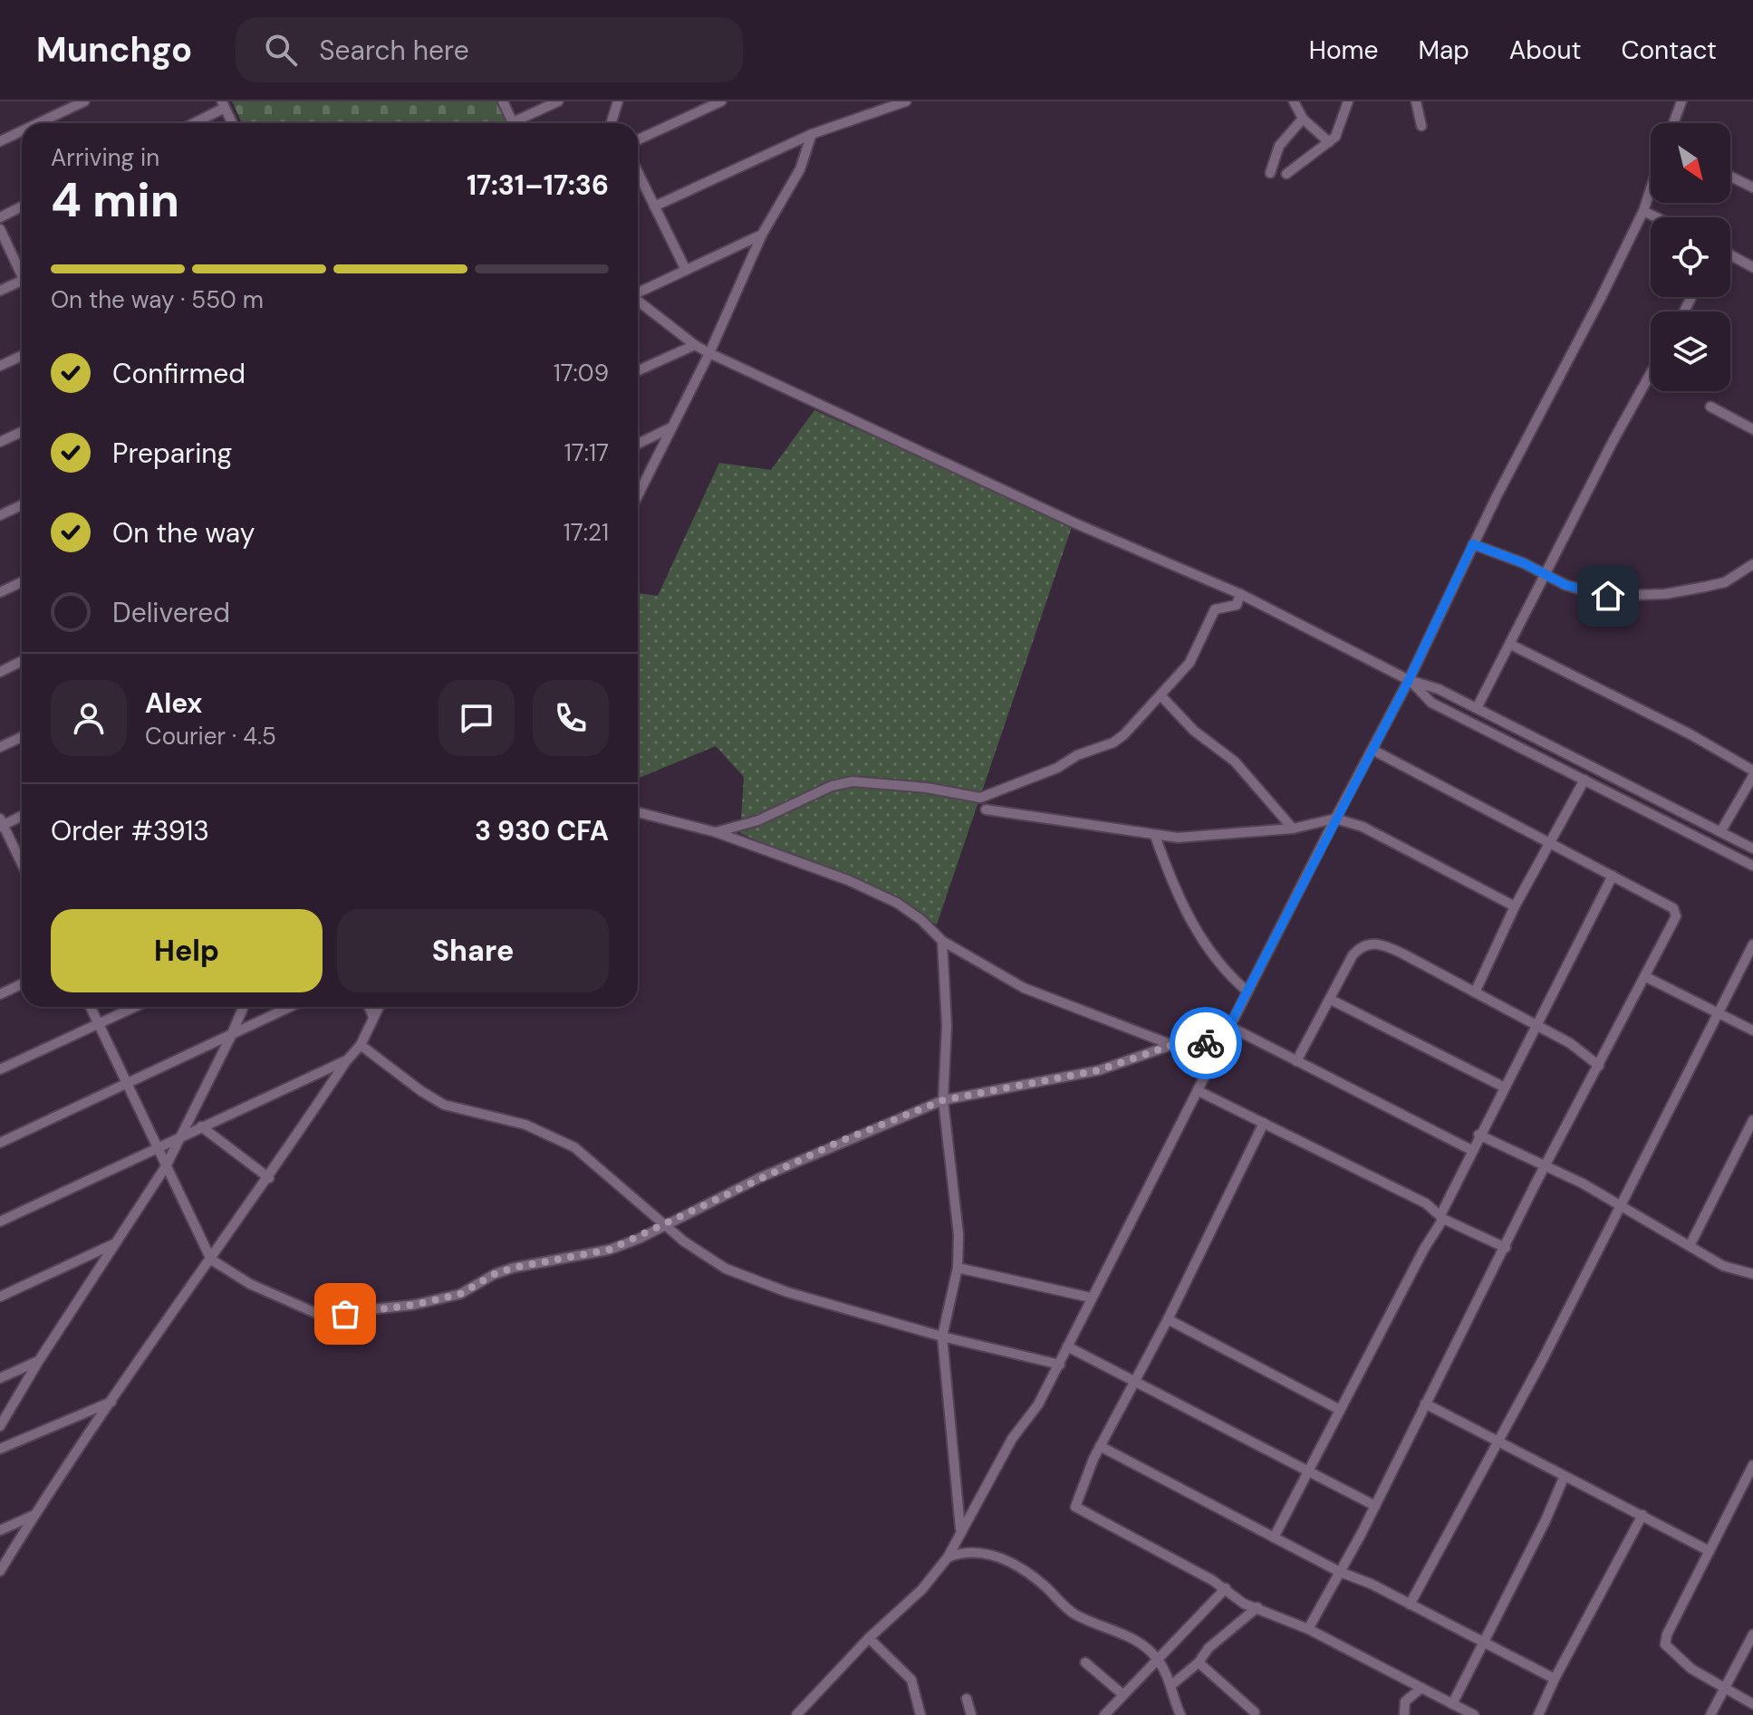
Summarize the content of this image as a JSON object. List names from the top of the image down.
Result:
{
  "north": "bottom right",
  "page": {
    "header": "Munchgo",
    "search": "Search here",
    "nav": [
      "Home",
      "Map",
      "About",
      "Contact"
    ],
    "heading": ["4 min", "Arriving in", "17:31–17:36"],
    "panel": [
      "Alex",
      "Courier · 4.5",
      "Order #3913",
      "3 930 CFA"
    ],
    "bar": "On the way · 550 m",
    "list": [
      ["Confirmed", "17:09"],
      ["Preparing", "17:17"],
      ["On the way", "17:21"],
      "Delivered"
    ],
    "buttons": ["Help", "Share"]
  }
}
